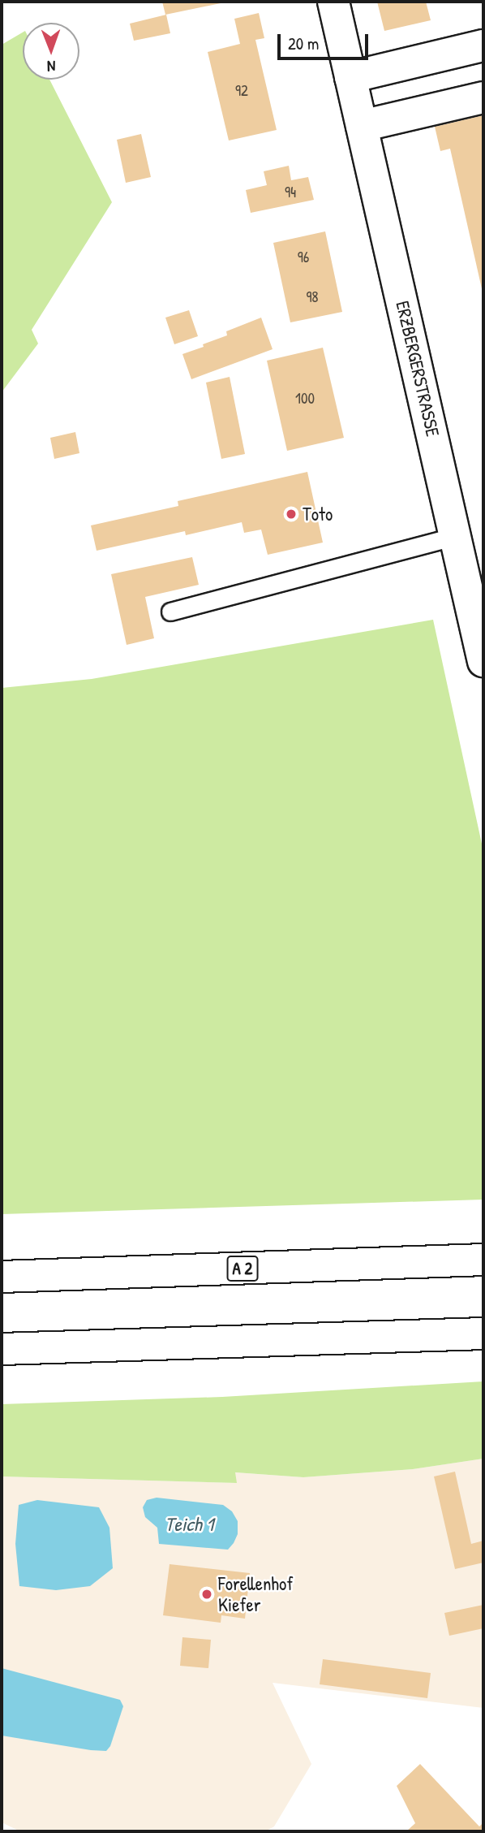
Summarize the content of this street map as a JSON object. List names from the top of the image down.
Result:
{
  "streets": {
    "main road": ["ERZBERGERSTRASSE", "A 2"]
  },
  "water": ["Teich 1"],
  "places": ["Toto", "Forellenhof Kiefer"],
  "house_numbers": [
    "92",
    "94",
    "96",
    "98",
    "100"
  ],
  "scale_bar": "20 m",
  "north": "bottom"
}
